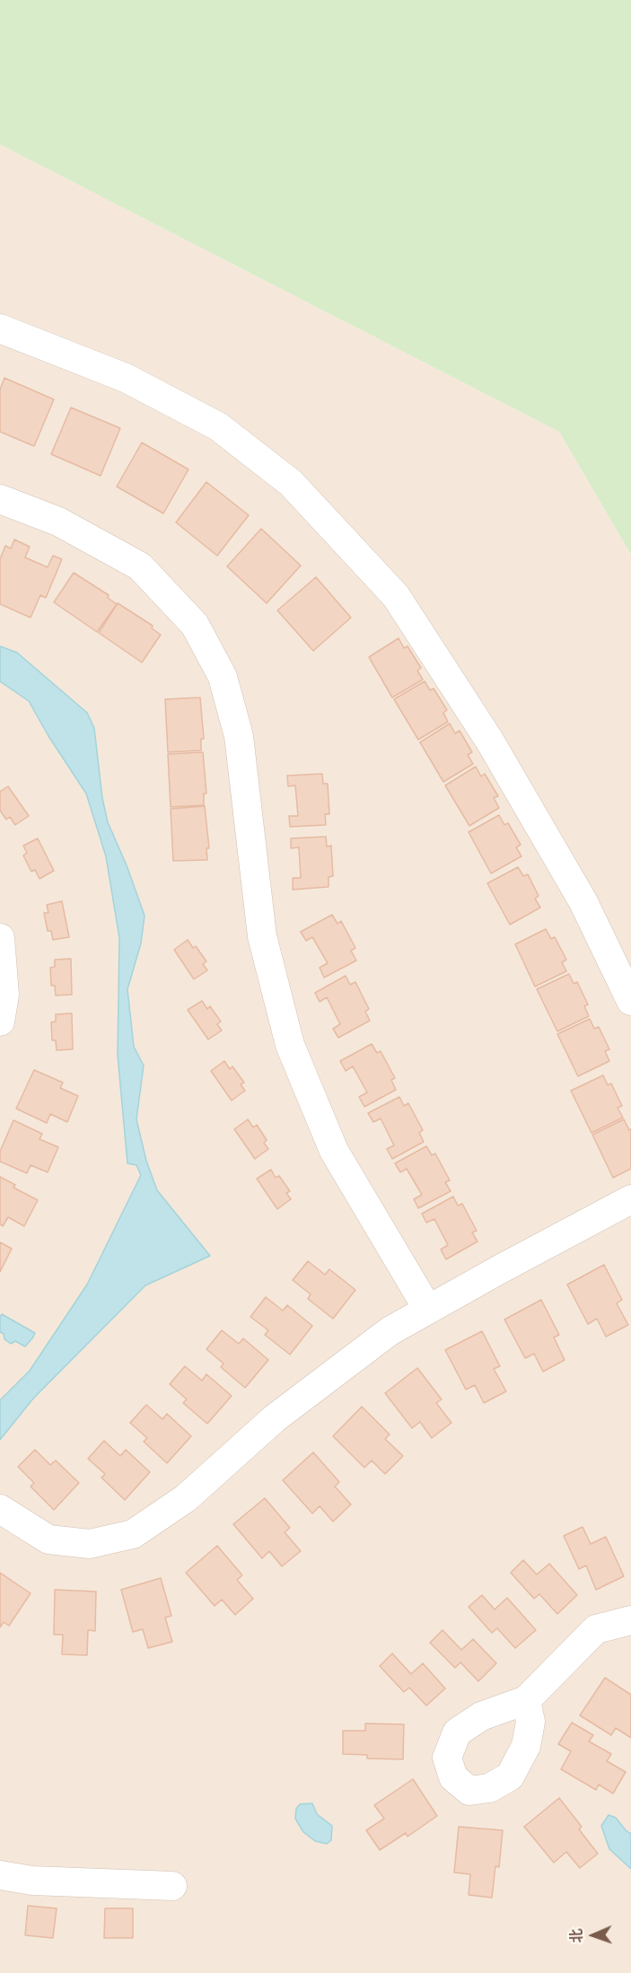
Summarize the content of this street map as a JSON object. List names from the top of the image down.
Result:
{
  "north": "left"
}
